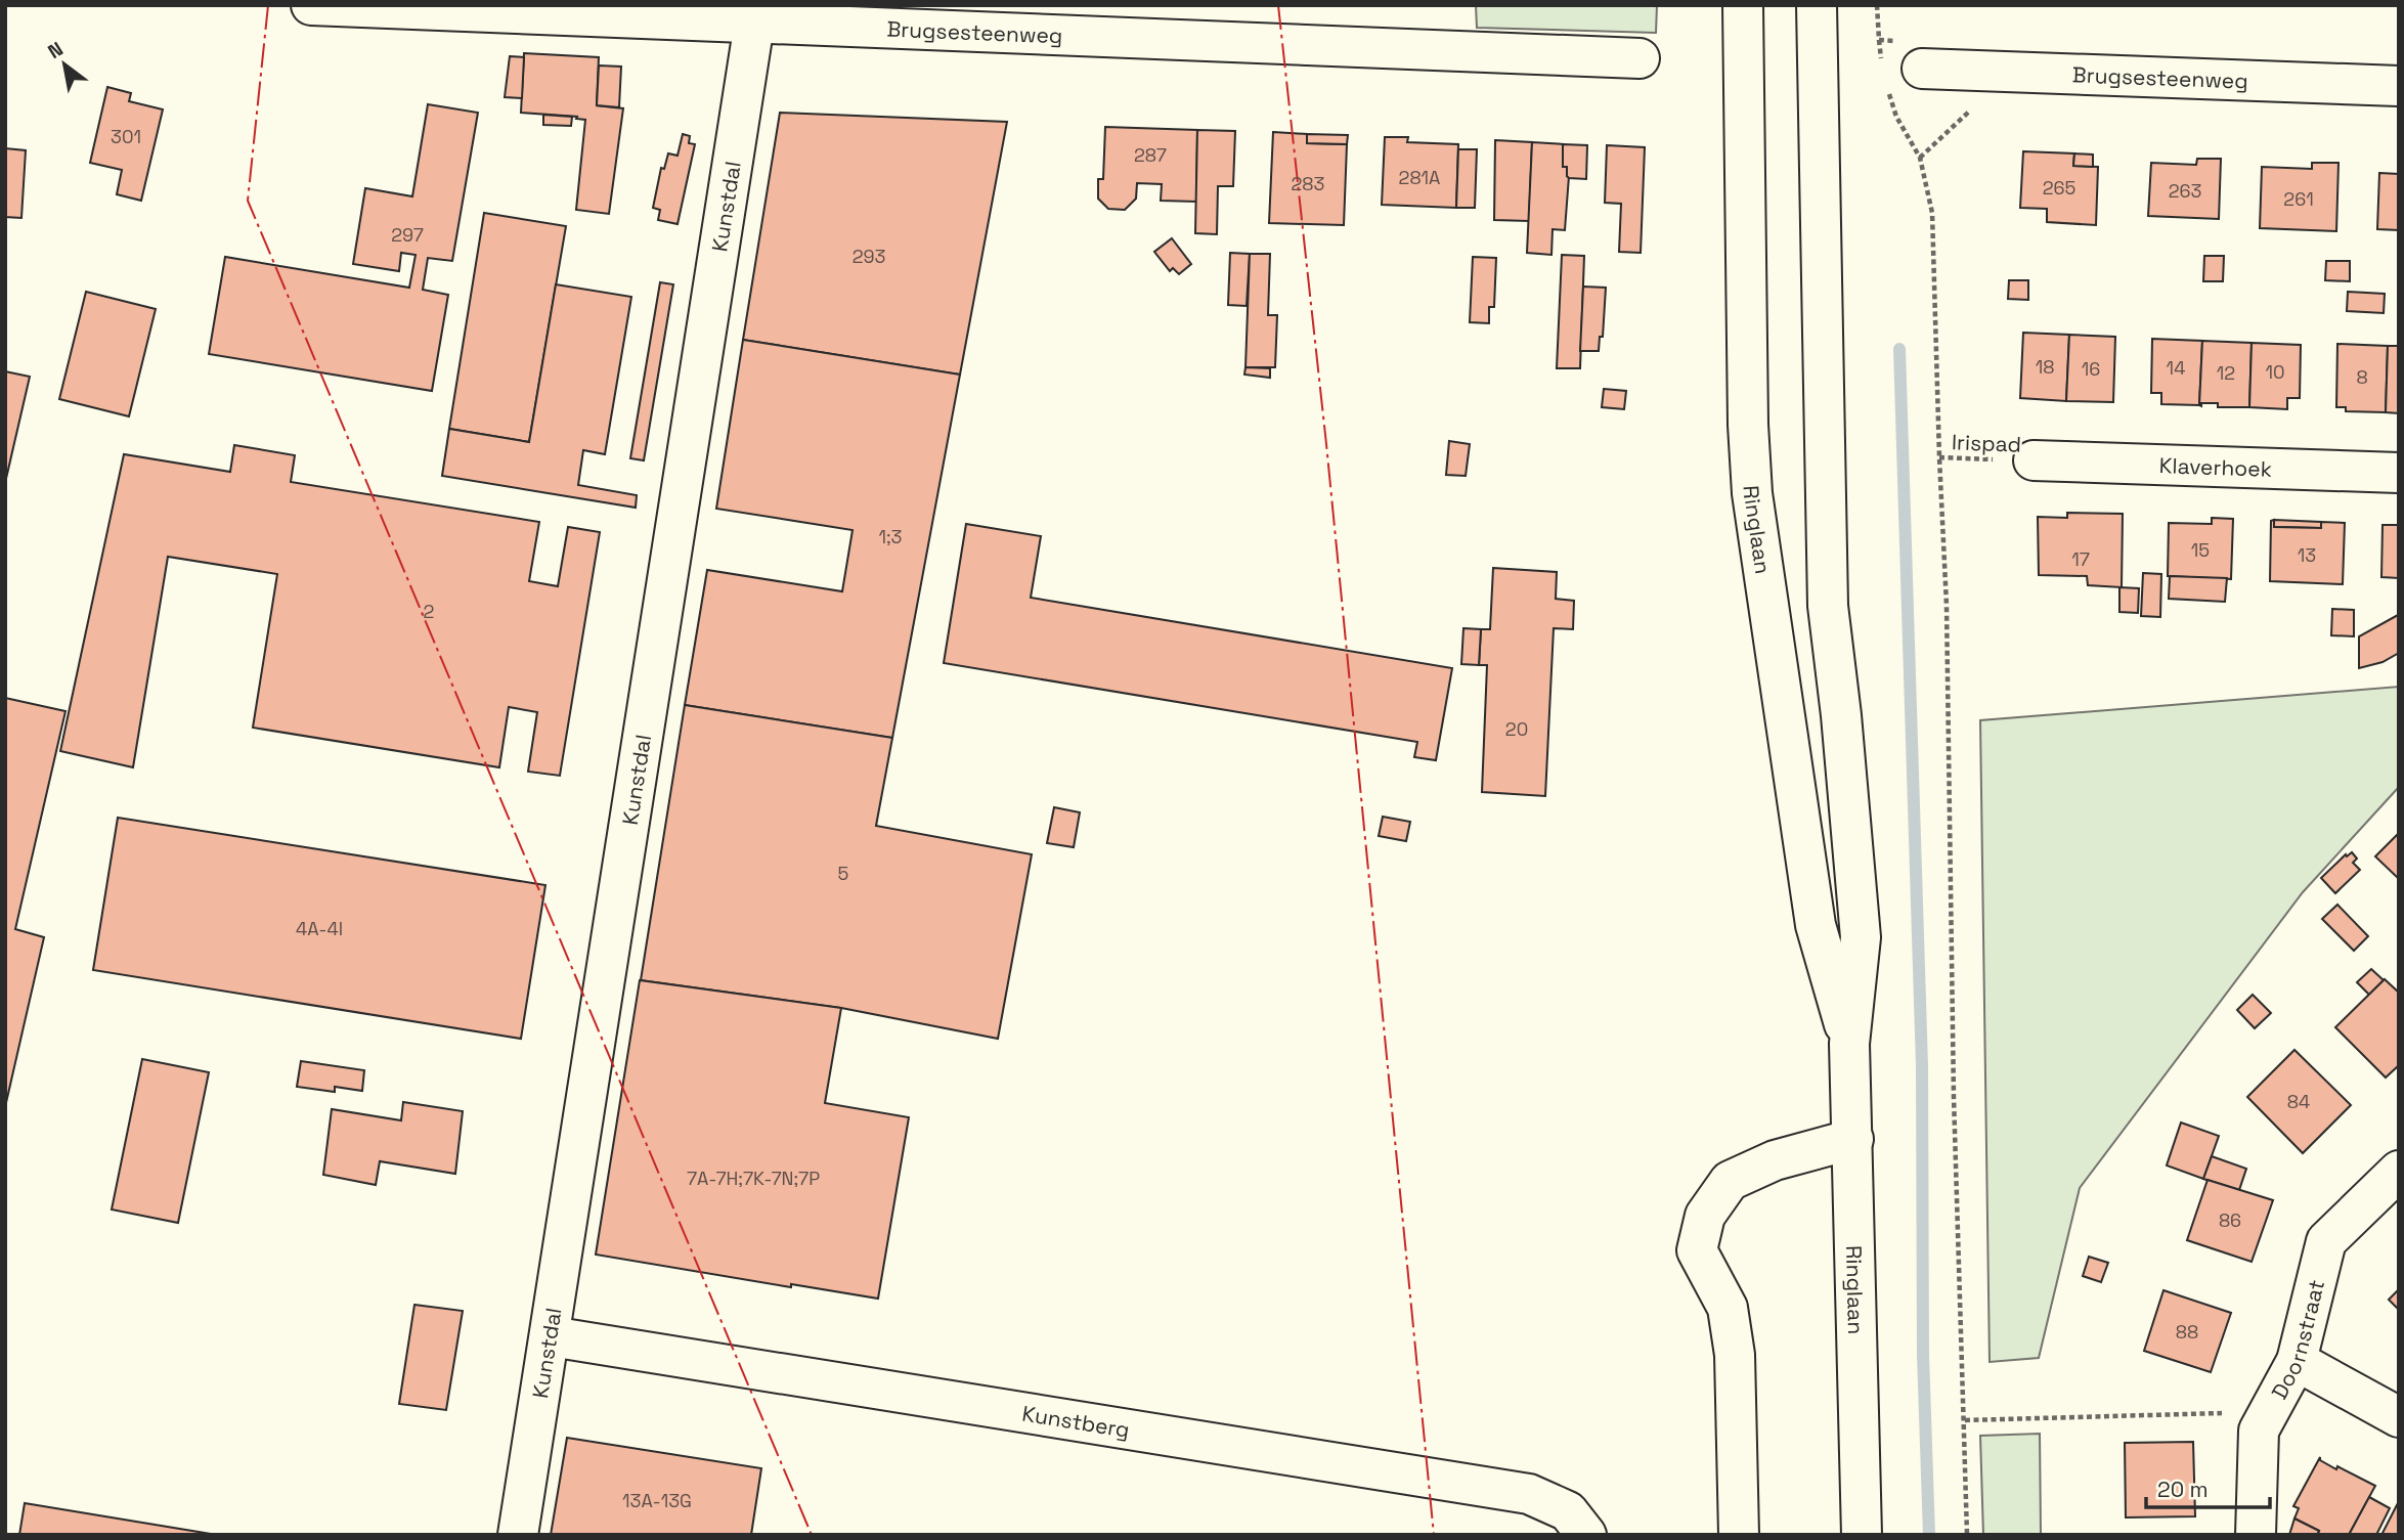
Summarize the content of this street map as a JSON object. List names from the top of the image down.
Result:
{
  "streets": {
    "street": [
      "Brugsesteenweg",
      "Kunstdal",
      "Klaverhoek",
      "Ringlaan",
      "Doornstraat",
      "Kunstberg"
    ],
    "path": ["Irispad"]
  },
  "crossings": [
    ["Brugsesteenweg", "Kunstdal"],
    ["Kunstdal", "Kunstberg"],
    ["Irispad", "Klaverhoek"]
  ],
  "house_numbers": [
    "301",
    "287",
    "281A",
    "283",
    "265",
    "263",
    "261",
    "297",
    "293",
    "18",
    "14",
    "16",
    "10",
    "12",
    "8",
    "1;3",
    "15",
    "13",
    "17",
    "2",
    "20",
    "5",
    "4A-4I",
    "84",
    "7A-7H;7K-7N;7P",
    "86",
    "88",
    "13A-13G"
  ],
  "scale_bar": "20 m",
  "north": "top left"
}
